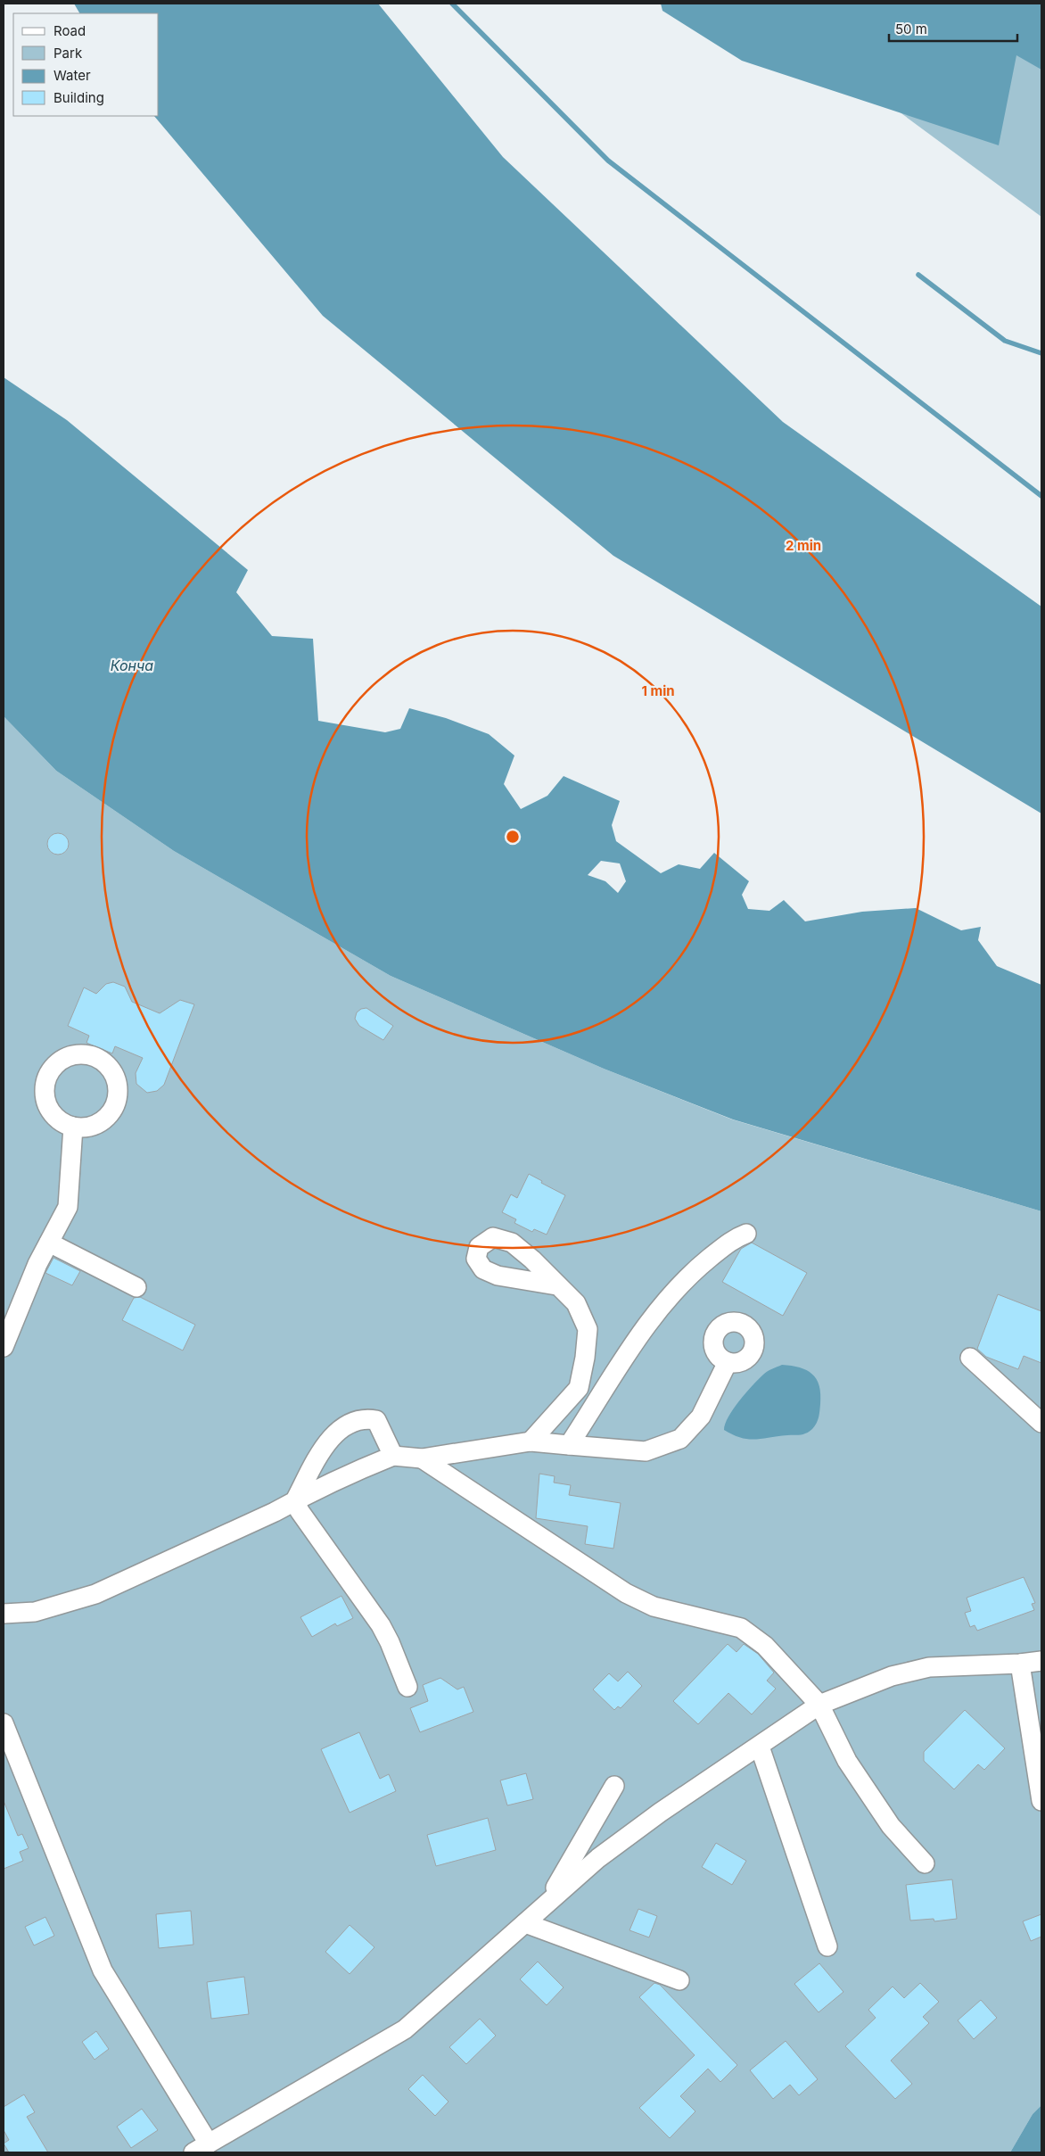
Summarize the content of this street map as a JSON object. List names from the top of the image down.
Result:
{
  "water": ["Конча"],
  "legend": [
    "Road",
    "Park",
    "Water",
    "Building"
  ],
  "scale_bar": "50 m",
  "rings": ["2 min", "1 min"]
}
